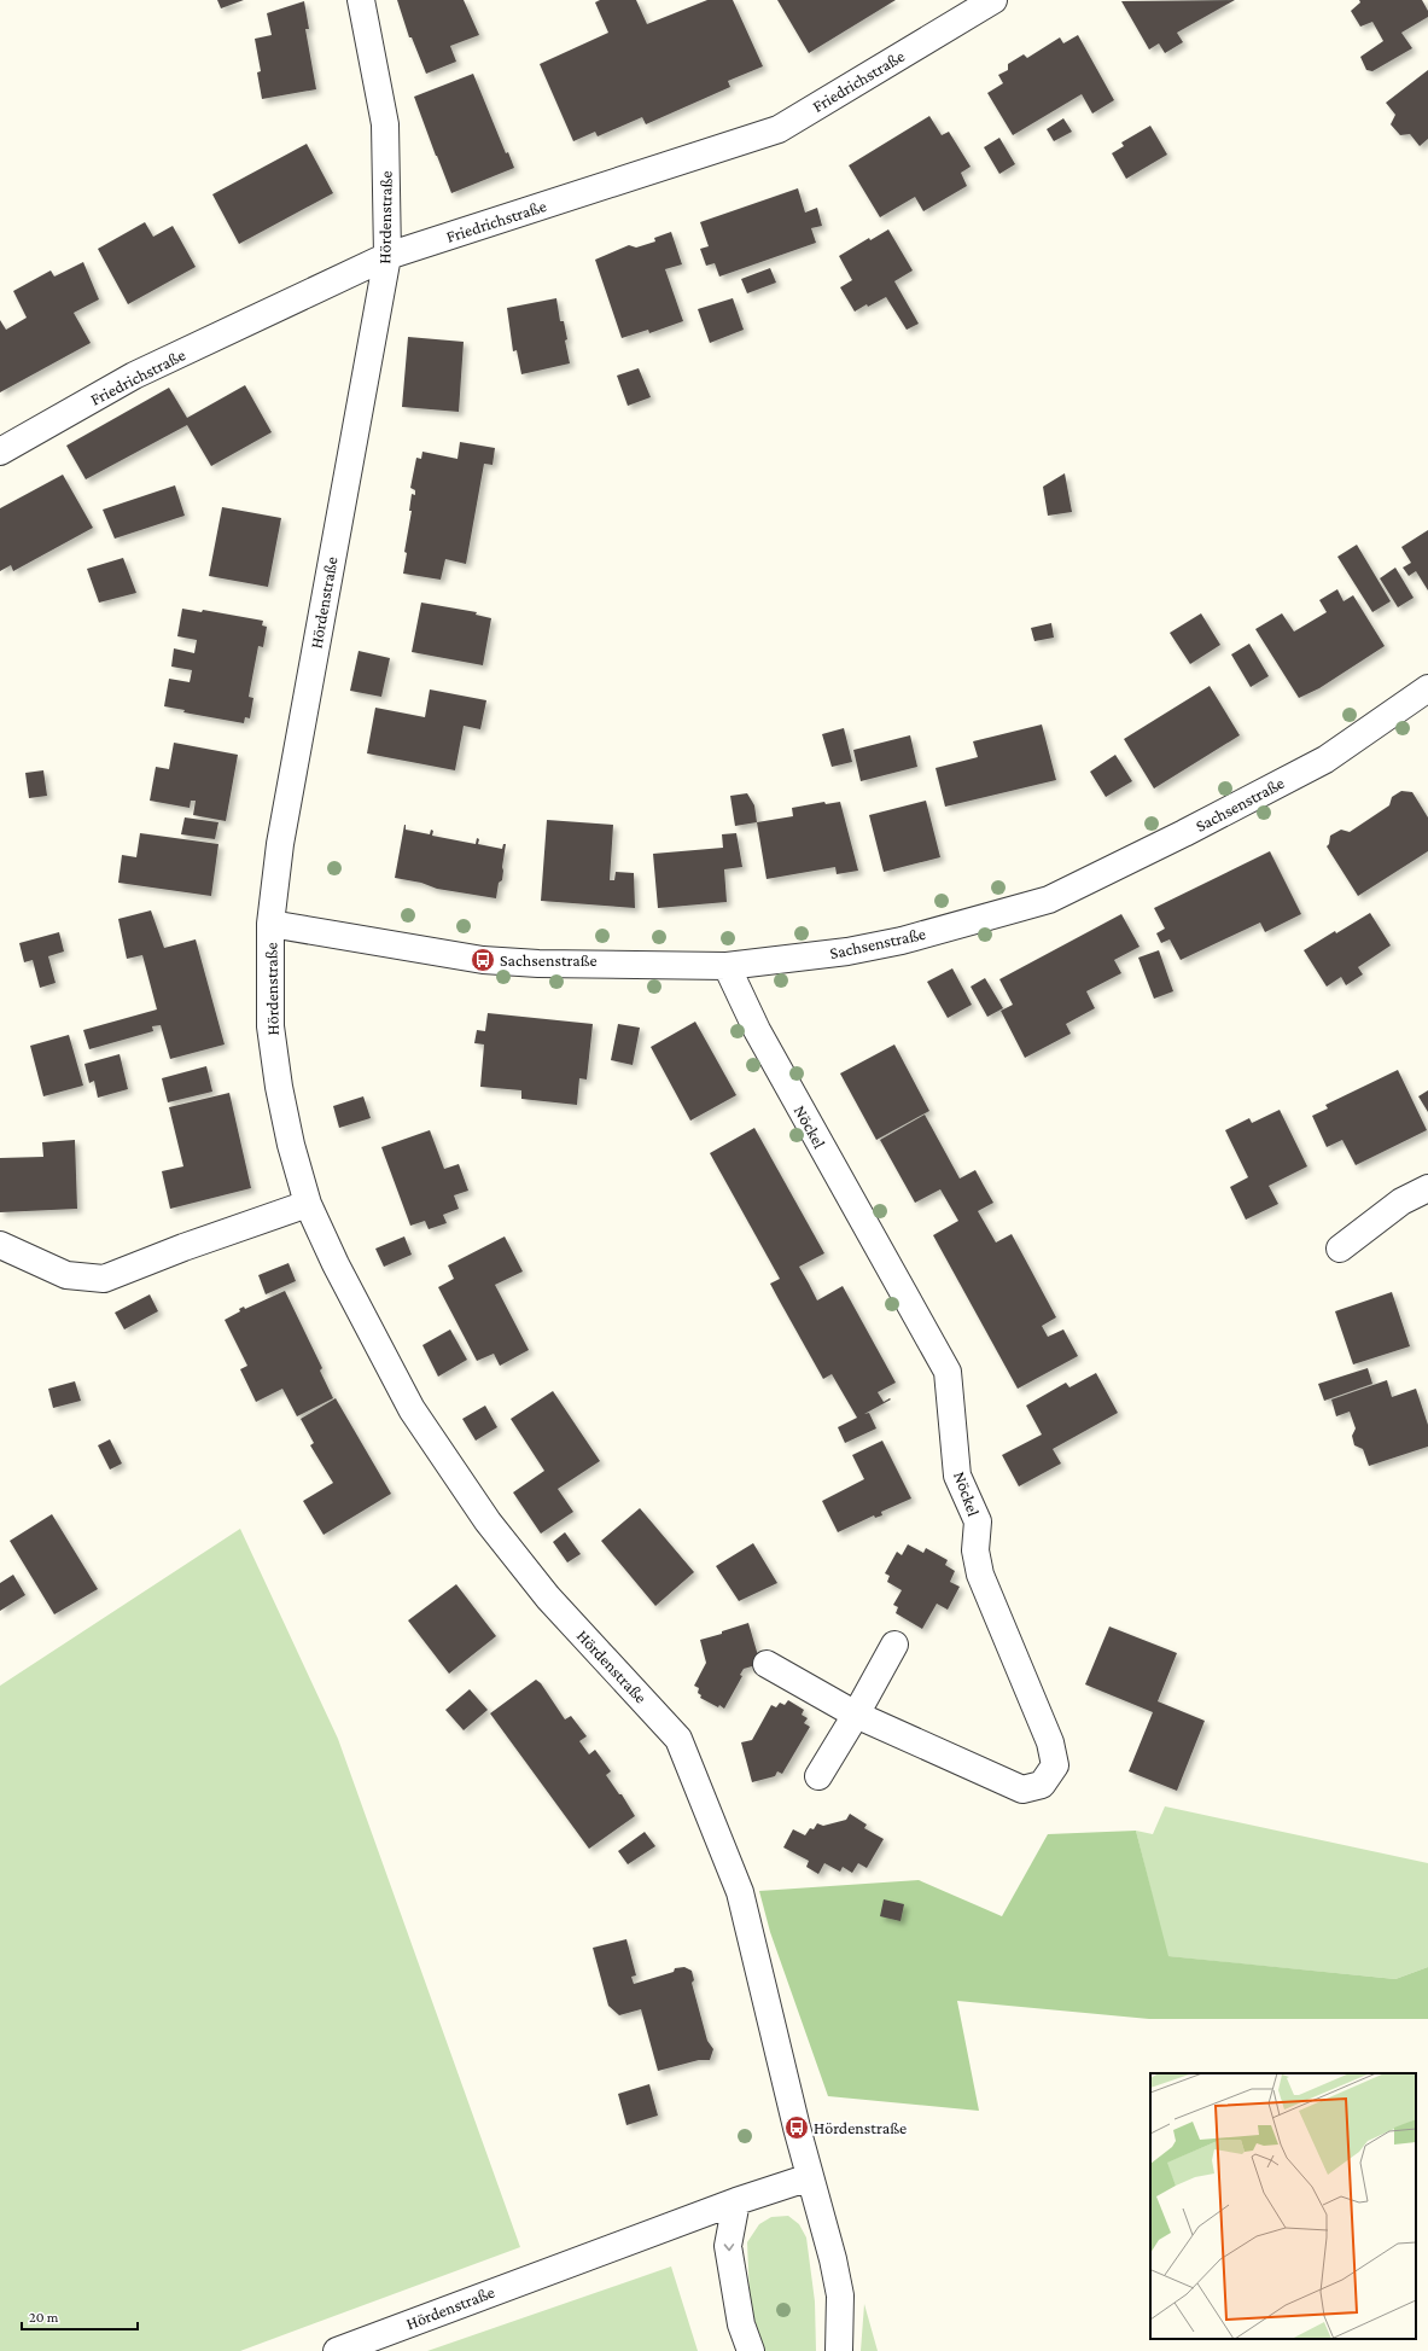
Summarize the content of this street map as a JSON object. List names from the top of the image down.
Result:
{
  "streets": {
    "street": [
      "Friedrichstraße",
      "Hördenstraße",
      "Sachsenstraße",
      "Nöckel"
    ]
  },
  "crossings": [
    ["Friedrichstraße", "Hördenstraße"],
    ["Hördenstraße", "Sachsenstraße"],
    ["Sachsenstraße", "Nöckel"]
  ],
  "places": {
    "bus stop": ["Sachsenstraße", "Hördenstraße"]
  },
  "scale_bar": "20 m"
}
